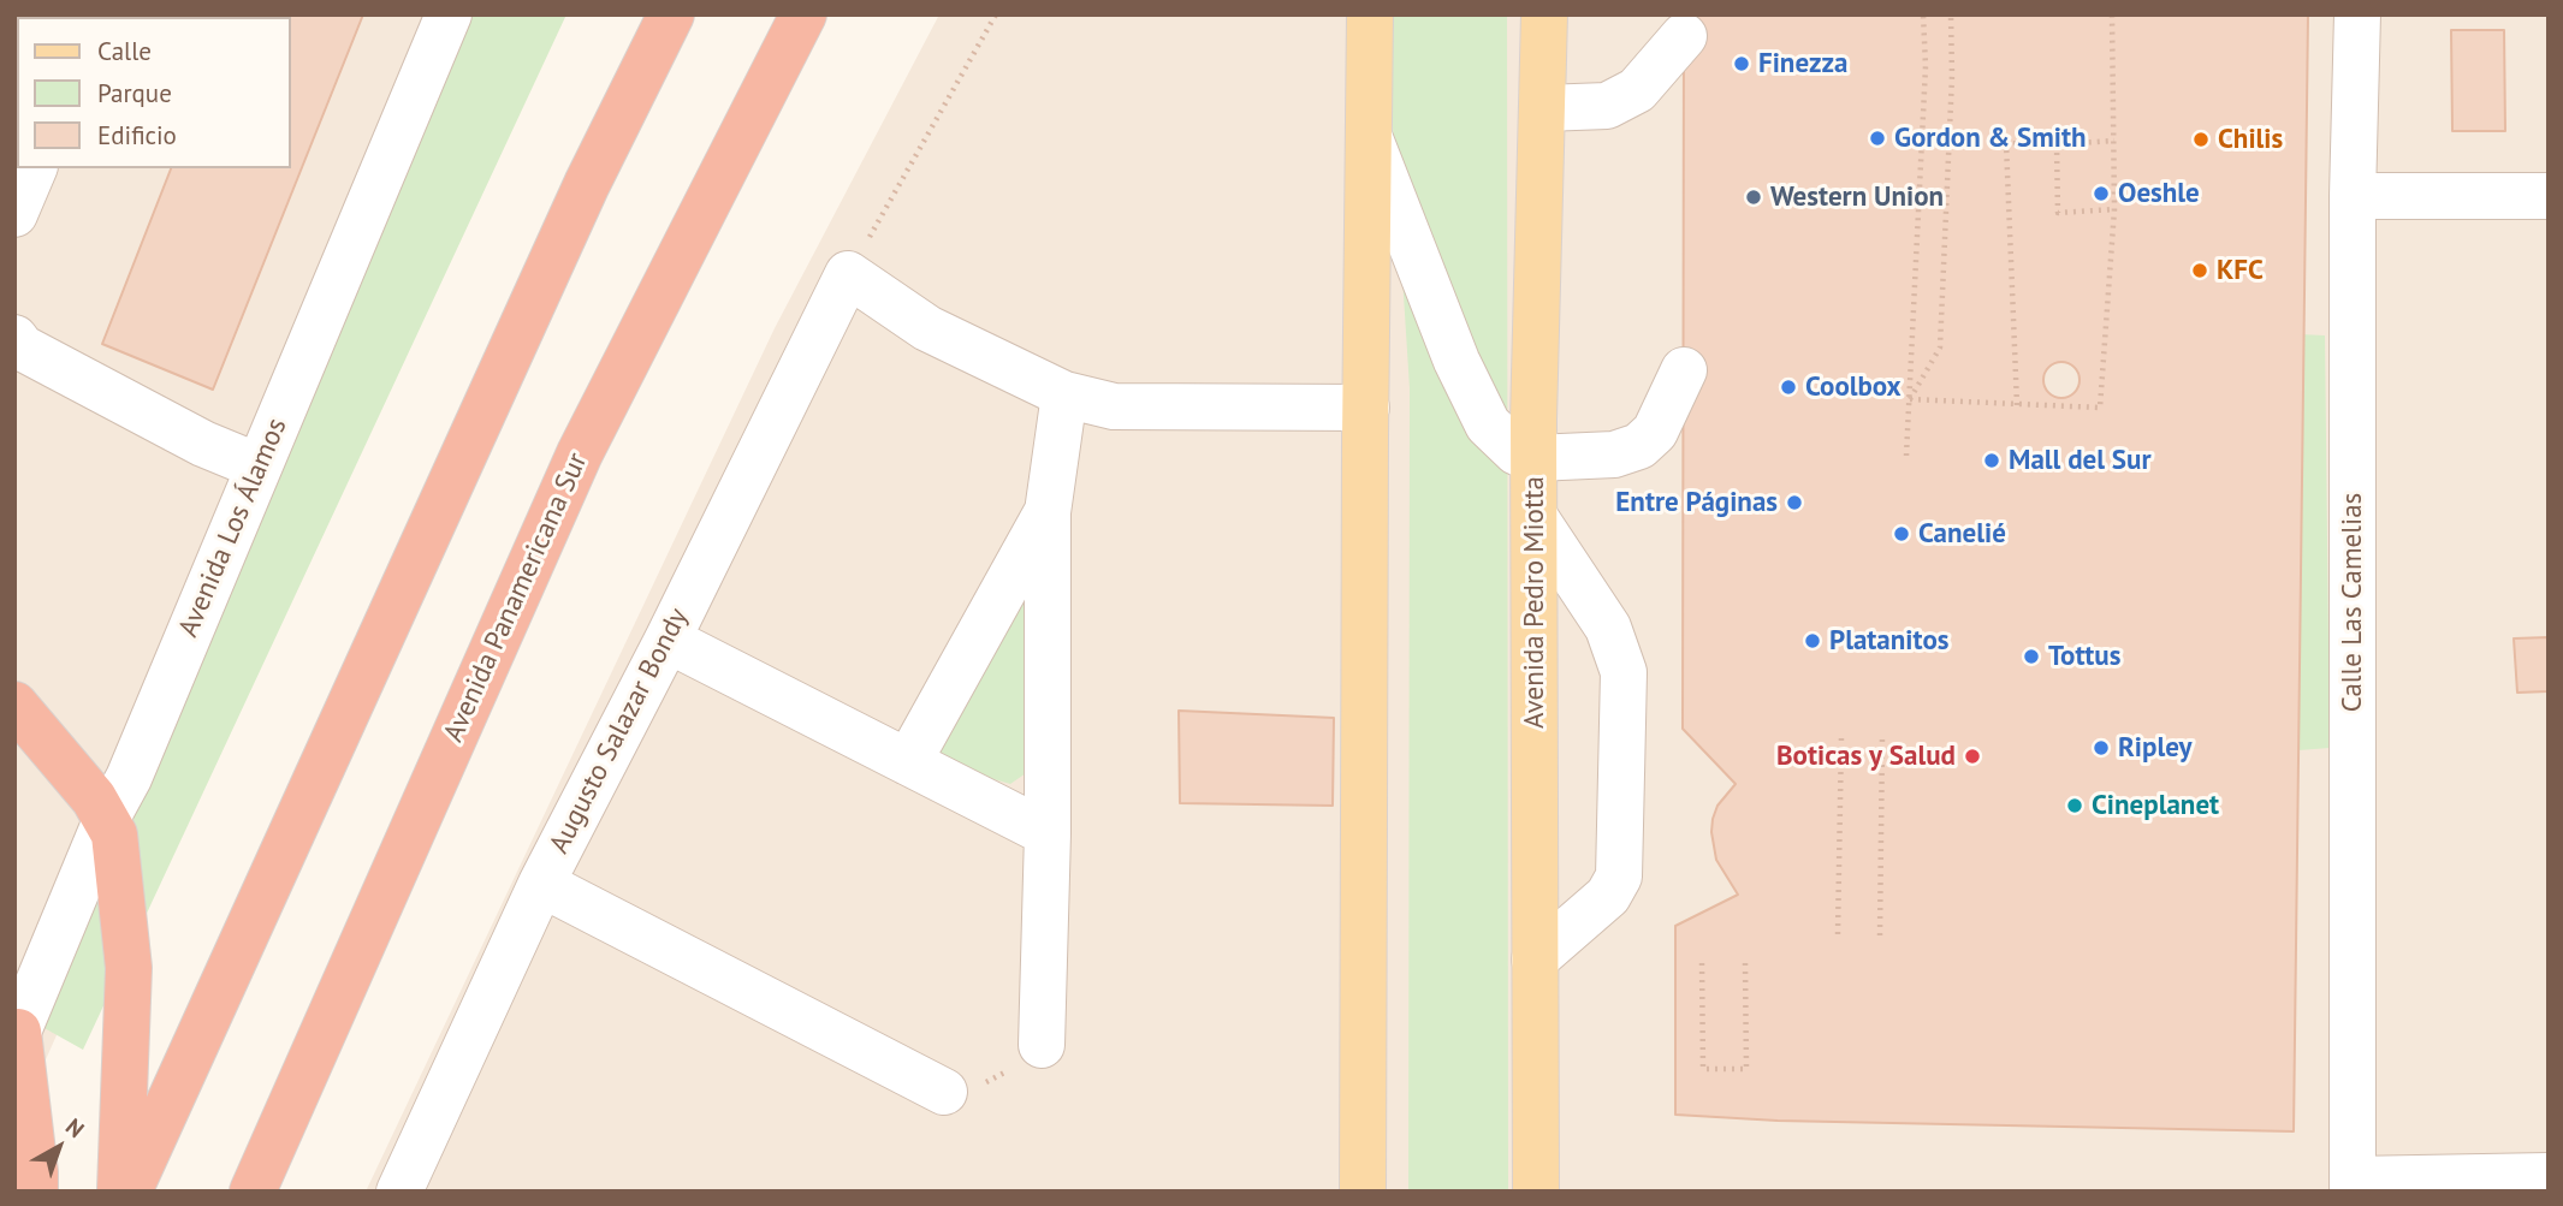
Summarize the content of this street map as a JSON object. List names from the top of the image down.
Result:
{
  "streets": {
    "highway": ["Avenida Panamericana Sur"],
    "main road": ["Avenida Pedro Miotta"],
    "street": ["Avenida Los Álamos", "Calle Las Camelias", "Augusto Salazar Bondy"]
  },
  "places": [
    "Finezza",
    "Gordon & Smith",
    "Chilis",
    "Oeshle",
    "Western Union",
    "KFC",
    "Coolbox",
    "Mall del Sur",
    "Entre Páginas",
    "Canelié",
    "Platanitos",
    "Tottus",
    "Ripley",
    "Boticas y Salud",
    "Cineplanet"
  ],
  "legend": ["Calle", "Parque", "Edificio"],
  "north": "top right"
}
